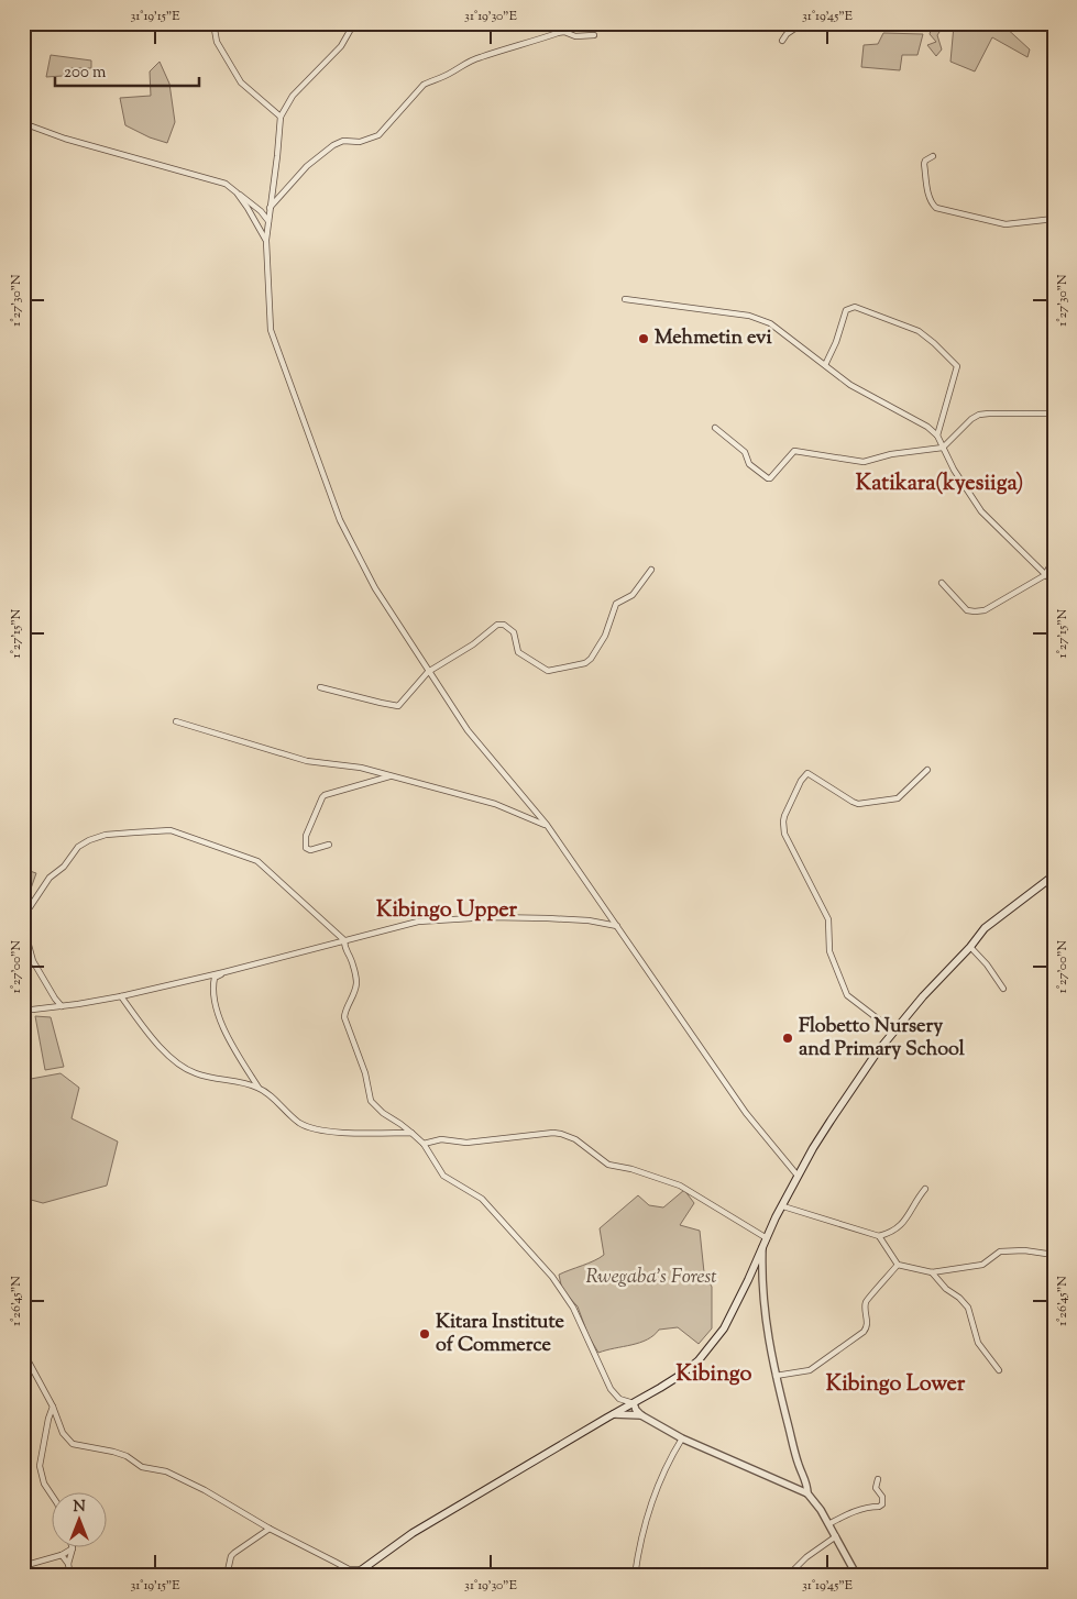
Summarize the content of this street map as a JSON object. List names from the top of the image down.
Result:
{
  "districts": [
    "Katikara(kyesiiga)",
    "Kibingo Upper",
    "Kibingo",
    "Kibingo Lower"
  ],
  "parks": ["Rwegaba's Forest"],
  "places": ["Mehmetin evi", "Flobetto Nursery and Primary School", "Kitara Institute of Commerce"],
  "scale_bar": "200 m",
  "north": "top",
  "coordinates": [
    "31°19'15\"E",
    "31°19'30\"E",
    "31°19'45\"E",
    "1°27'30\"N",
    "1°27'15\"N",
    "1°27'00\"N",
    "1°26'45\"N"
  ]
}
